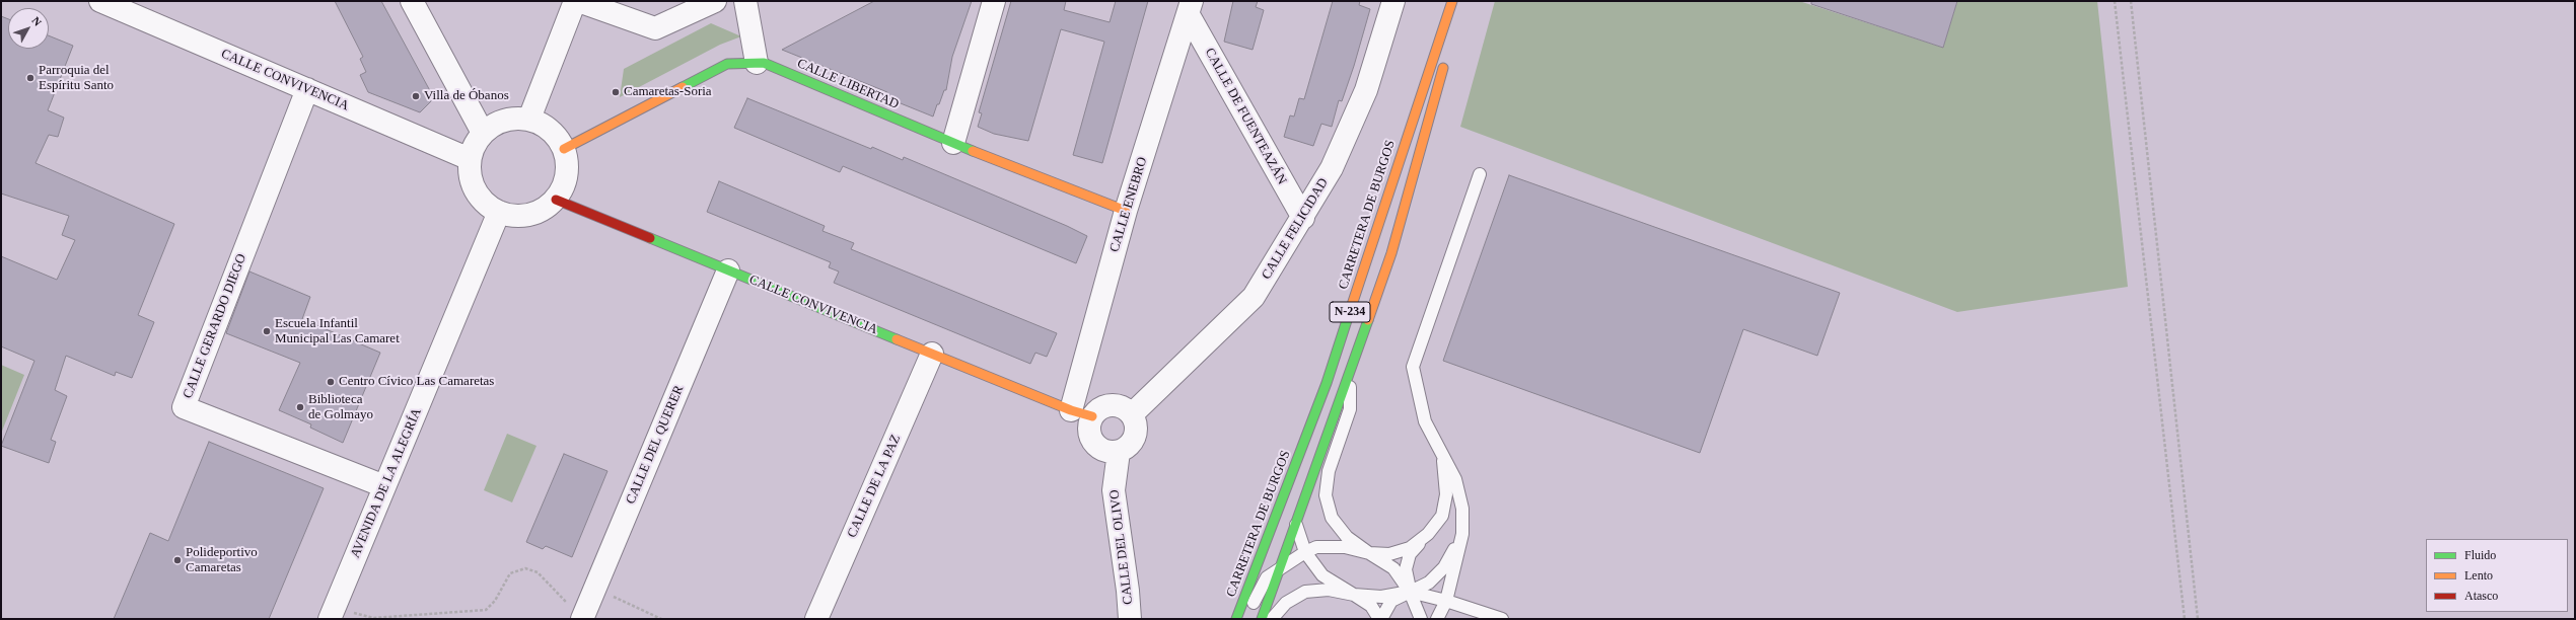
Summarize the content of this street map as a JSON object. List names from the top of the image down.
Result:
{
  "streets": {
    "main road": [
      "CALLE CONVIVENCIA",
      "CALLE LIBERTAD",
      "CARRETERA DE BURGOS",
      "N-234"
    ],
    "street": [
      "CALLE DE FUENTEAZÁN",
      "CALLE ENEBRO",
      "CALLE FELICIDAD",
      "CALLE GERARDO DIEGO",
      "CALLE DEL QUERER",
      "AVENIDA DE LA ALEGRÍA",
      "CALLE DE LA PAZ",
      "CALLE DEL OLIVO"
    ]
  },
  "crossings": [
    ["CALLE CONVIVENCIA", "CALLE LIBERTAD"],
    ["CALLE CONVIVENCIA", "CALLE ENEBRO"],
    ["CALLE CONVIVENCIA", "CALLE FELICIDAD"],
    ["CALLE CONVIVENCIA", "CALLE GERARDO DIEGO"],
    ["CALLE CONVIVENCIA", "CALLE DEL QUERER"],
    ["CALLE CONVIVENCIA", "AVENIDA DE LA ALEGRÍA"],
    ["CALLE CONVIVENCIA", "CALLE DE LA PAZ"],
    ["CALLE CONVIVENCIA", "CALLE DEL OLIVO"],
    ["CALLE LIBERTAD", "CALLE ENEBRO"],
    ["CALLE LIBERTAD", "AVENIDA DE LA ALEGRÍA"],
    ["CALLE DE FUENTEAZÁN", "CALLE ENEBRO"],
    ["CALLE DE FUENTEAZÁN", "CALLE FELICIDAD"],
    ["CALLE FELICIDAD", "CALLE DEL OLIVO"],
    ["CALLE GERARDO DIEGO", "AVENIDA DE LA ALEGRÍA"]
  ],
  "places": [
    "Parroquia del Espíritu Santo",
    "Camaretas-Soria",
    "Villa de Óbanos",
    "Escuela Infantil Municipal Las Camaret",
    "Centro Cívico Las Camaretas",
    "Biblioteca de Golmayo",
    "Polideportivo Camaretas"
  ],
  "legend": ["Fluido", "Lento", "Atasco"],
  "north": "top right"
}
